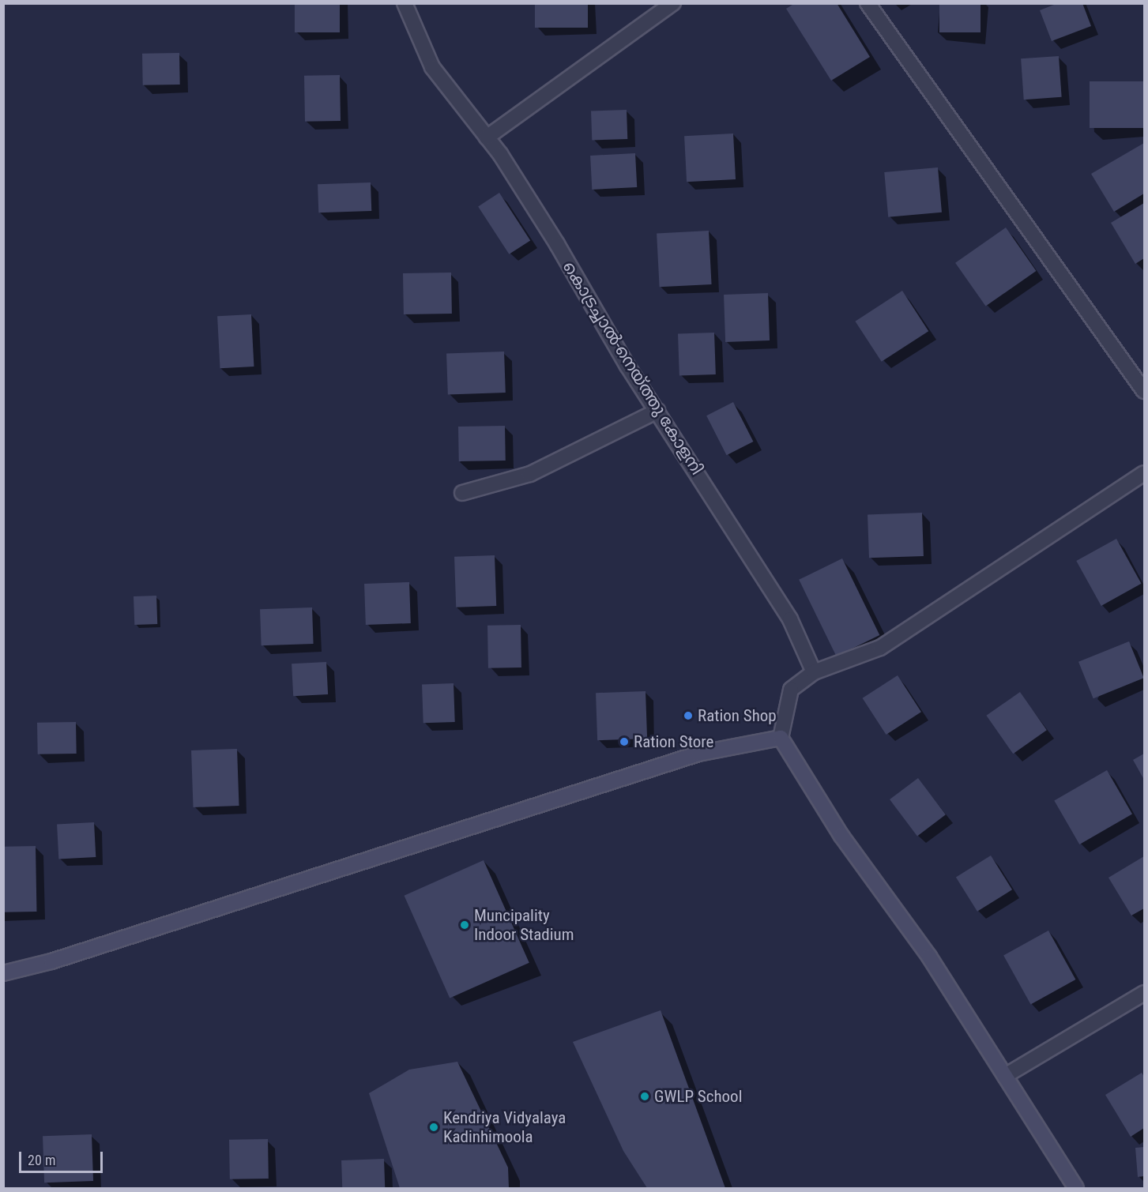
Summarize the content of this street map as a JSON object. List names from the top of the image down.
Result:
{
  "streets": {
    "street": ["കൊട്രച്ചാൽ-നെയ്ത്തു കോളനി"]
  },
  "places": [
    "Ration Shop",
    "Ration Store",
    "Muncipality Indoor Stadium",
    "GWLP School",
    "Kendriya Vidyalaya Kadinhimoola"
  ],
  "scale_bar": "20 m"
}
